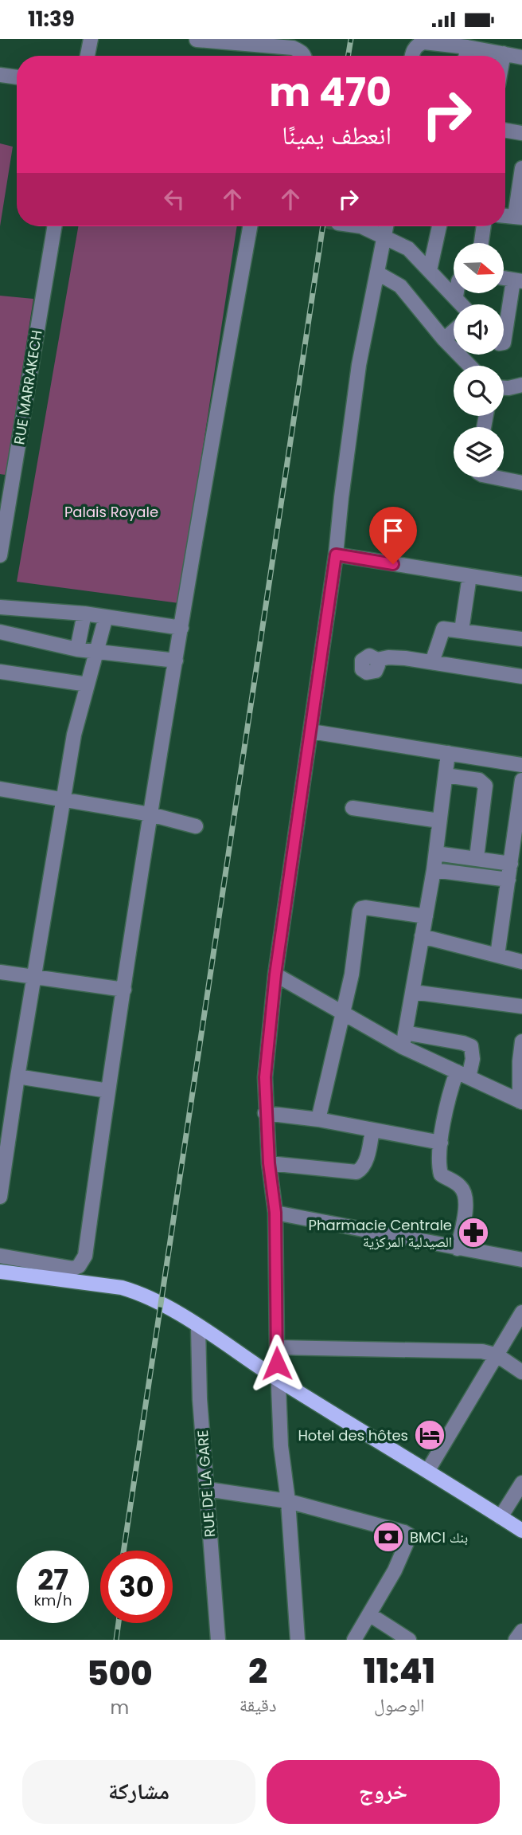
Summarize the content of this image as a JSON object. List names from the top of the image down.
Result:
{
  "streets": {
    "street": ["RUE MARRAKECH", "RUE DE LA GARE"]
  },
  "parks": ["Palais Royale"],
  "places": {
    "pharmacy": ["Pharmacie Centrale الصيدلية المركزية"],
    "hotel": ["Hotel des hôtes"],
    "bank": ["BMCI بنك"]
  },
  "north": "right",
  "page": {
    "status": "11:39",
    "turn": ["470 m", "انعطف يمينًا"],
    "speed": "27 km/h",
    "limit": "30",
    "eta": [
      "11:41",
      "الوصول",
      "2",
      "دقيقة",
      "500",
      "m"
    ],
    "buttons": ["خروج", "مشاركة"]
  }
}
